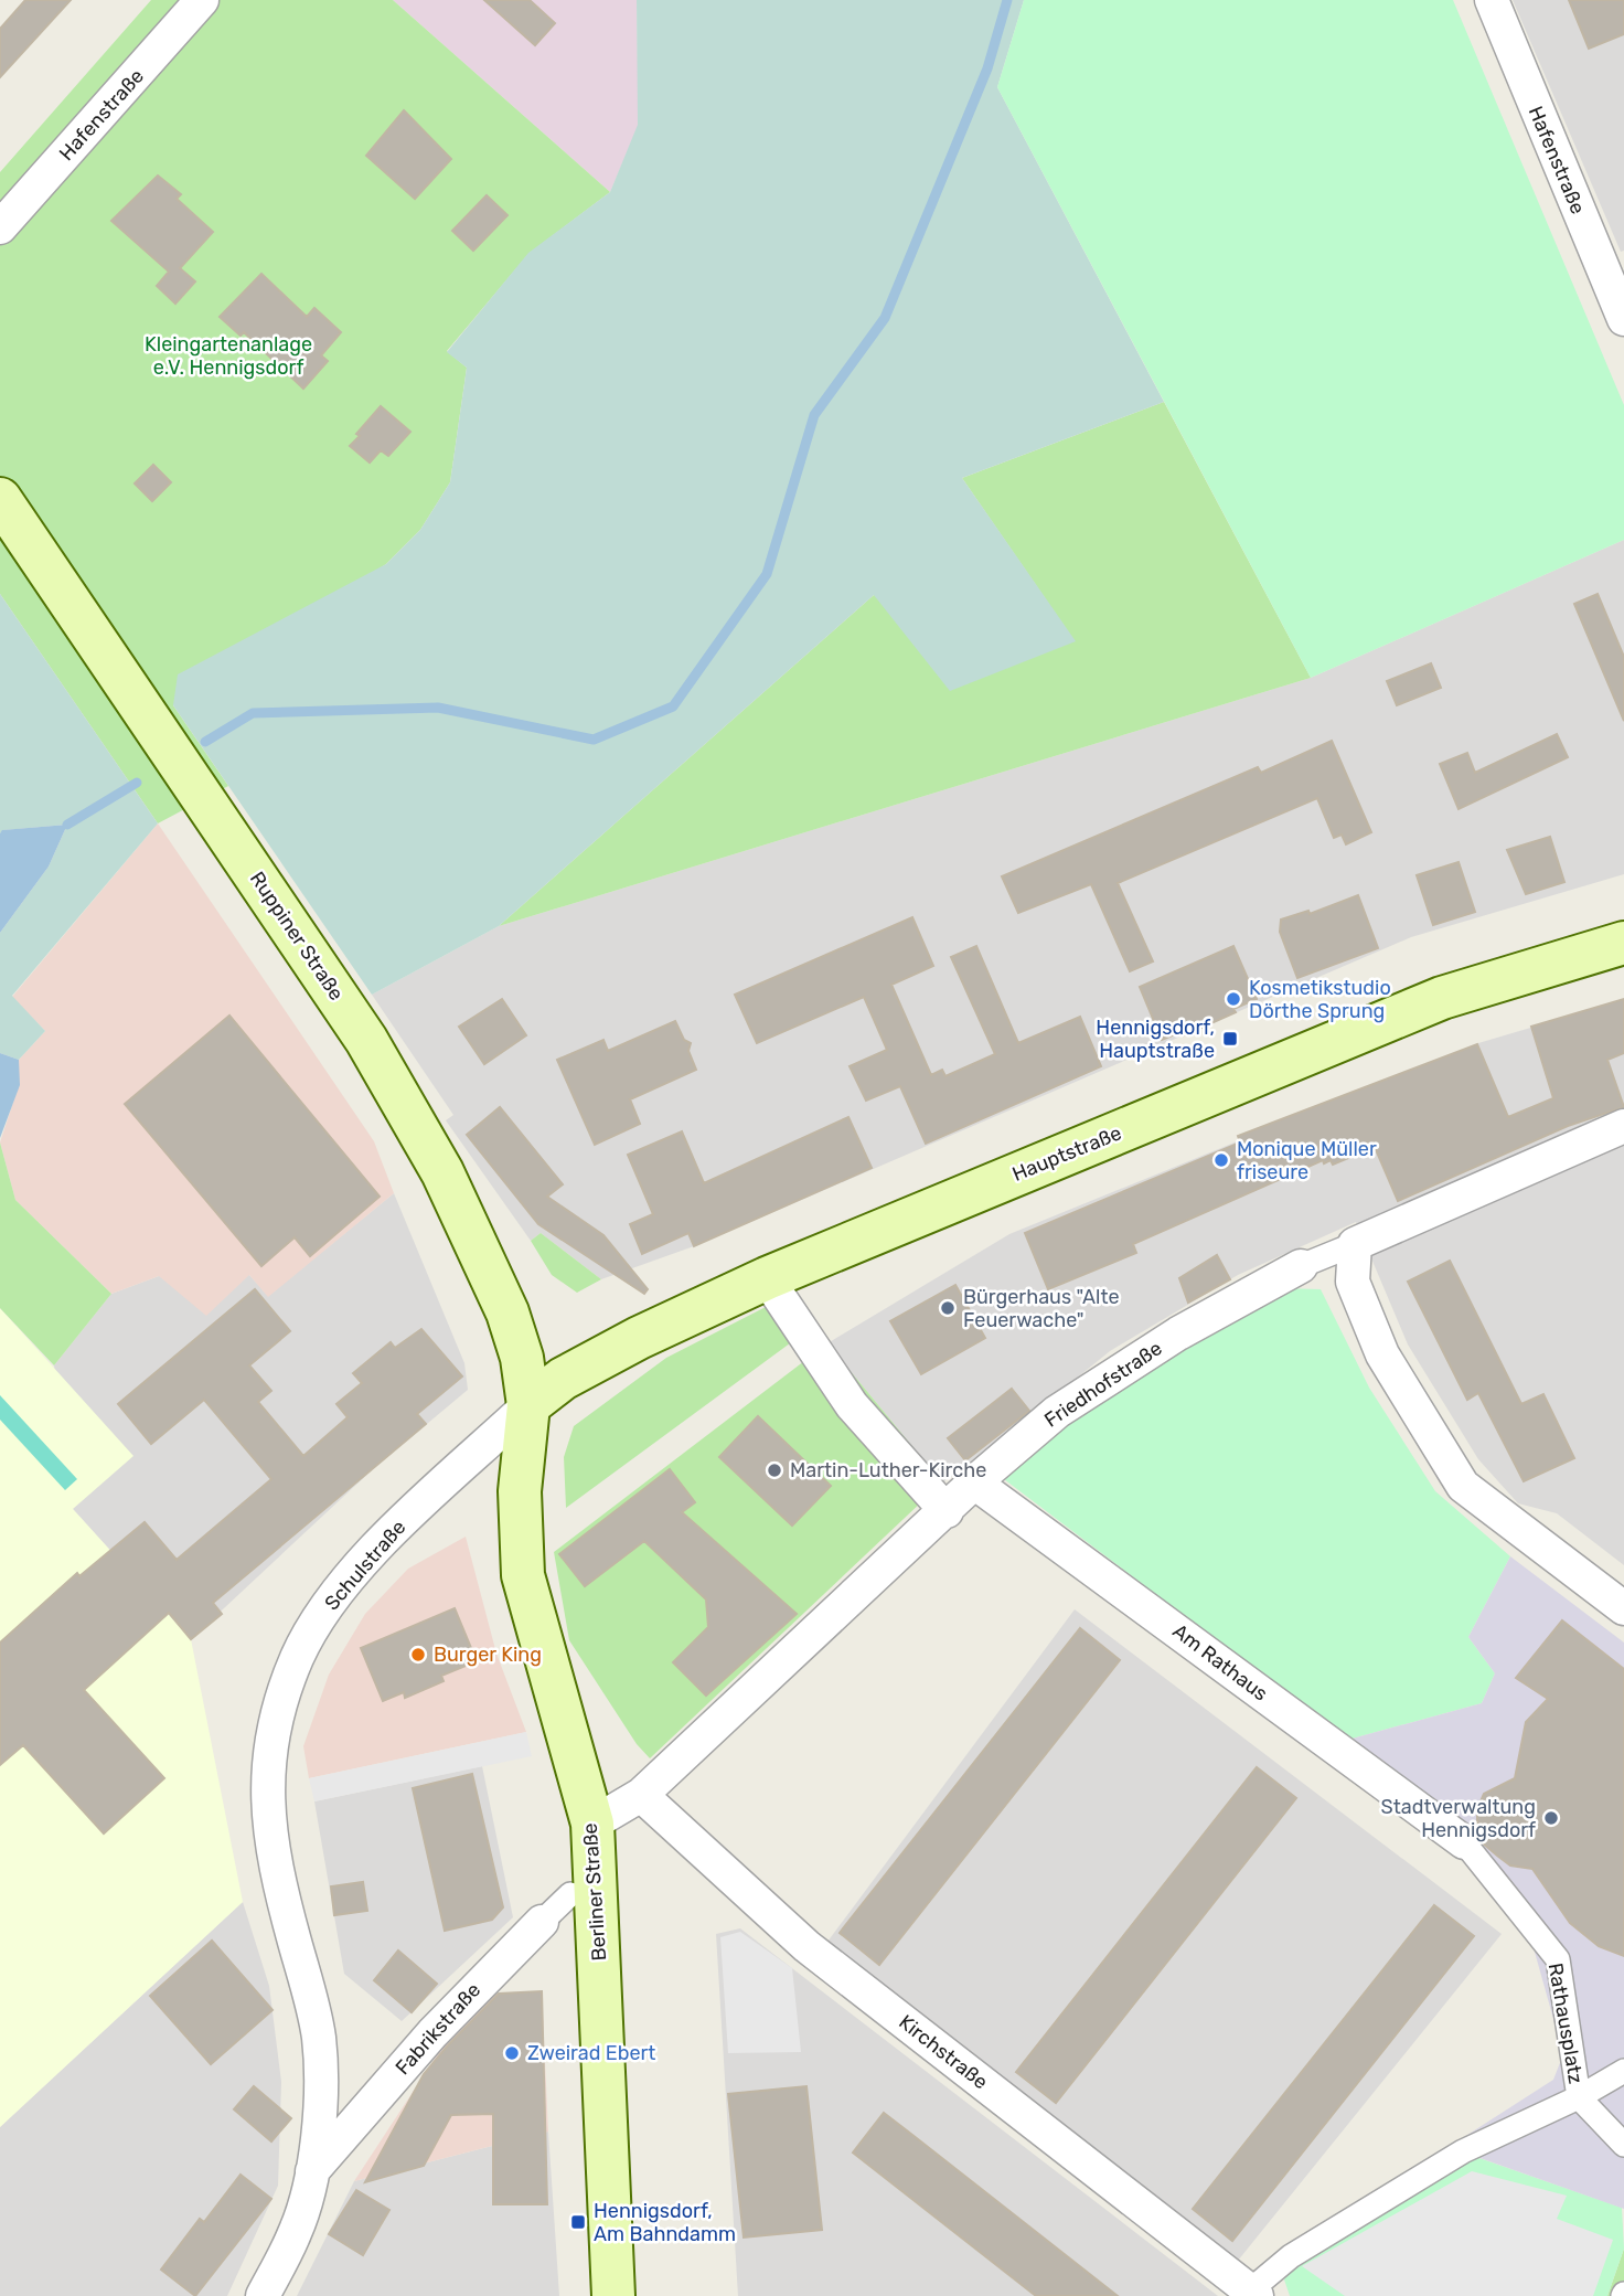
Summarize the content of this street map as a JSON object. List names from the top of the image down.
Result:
{
  "streets": {
    "main road": ["Ruppiner Straße", "Hauptstraße", "Berliner Straße"],
    "street": [
      "Hafenstraße",
      "Friedhofstraße",
      "Schulstraße",
      "Am Rathaus",
      "Rathausplatz",
      "Fabrikstraße",
      "Kirchstraße"
    ]
  },
  "crossings": [
    ["Ruppiner Straße", "Hauptstraße"],
    ["Ruppiner Straße", "Schulstraße"],
    ["Ruppiner Straße", "Berliner Straße"],
    ["Hauptstraße", "Schulstraße"],
    ["Hauptstraße", "Berliner Straße"],
    ["Friedhofstraße", "Am Rathaus"],
    ["Friedhofstraße", "Berliner Straße"],
    ["Friedhofstraße", "Kirchstraße"],
    ["Schulstraße", "Berliner Straße"],
    ["Schulstraße", "Fabrikstraße"],
    ["Am Rathaus", "Rathausplatz"],
    ["Rathausplatz", "Kirchstraße"]
  ],
  "parks": ["Kleingartenanlage e.V. Hennigsdorf"],
  "places": {
    "other": [
      "Kosmetikstudio Dörthe Sprung",
      "Monique Müller friseure",
      "Bürgerhaus \"Alte Feuerwache\"",
      "Martin-Luther-Kirche",
      "Burger King",
      "Stadtverwaltung Hennigsdorf",
      "Zweirad Ebert"
    ],
    "transit": ["Hennigsdorf, Hauptstraße", "Hennigsdorf, Am Bahndamm"]
  }
}
